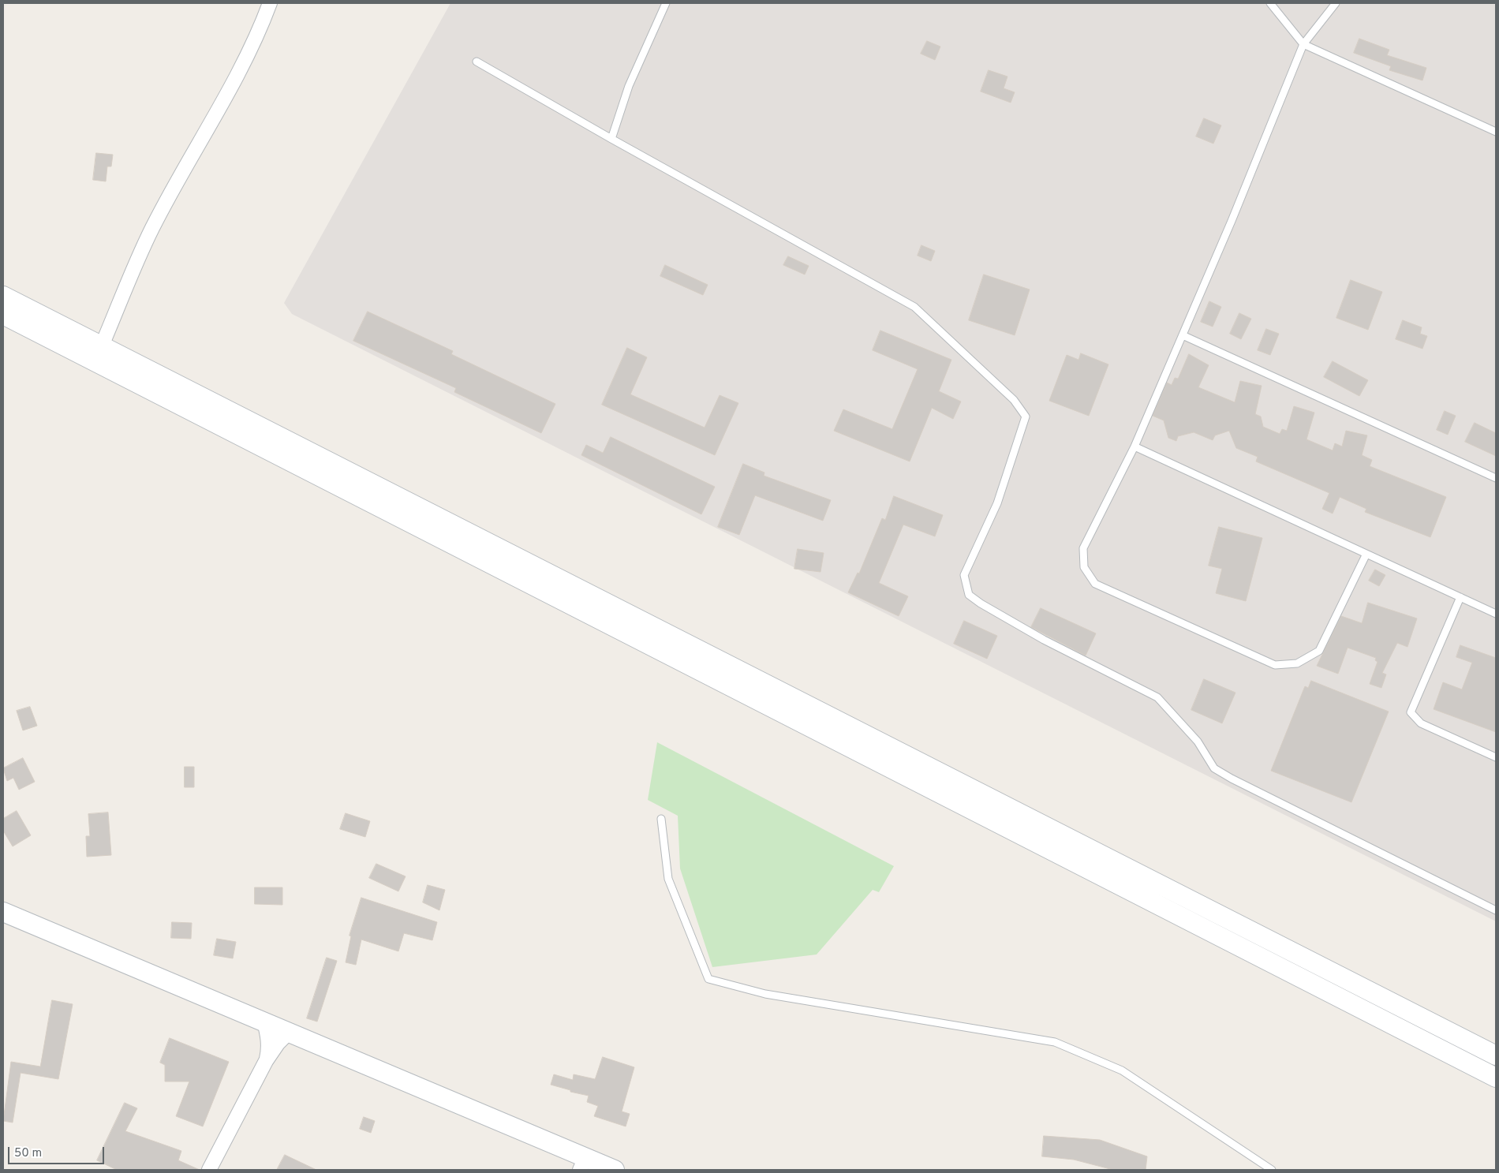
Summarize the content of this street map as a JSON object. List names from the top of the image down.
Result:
{
  "scale_bar": "50 m"
}
